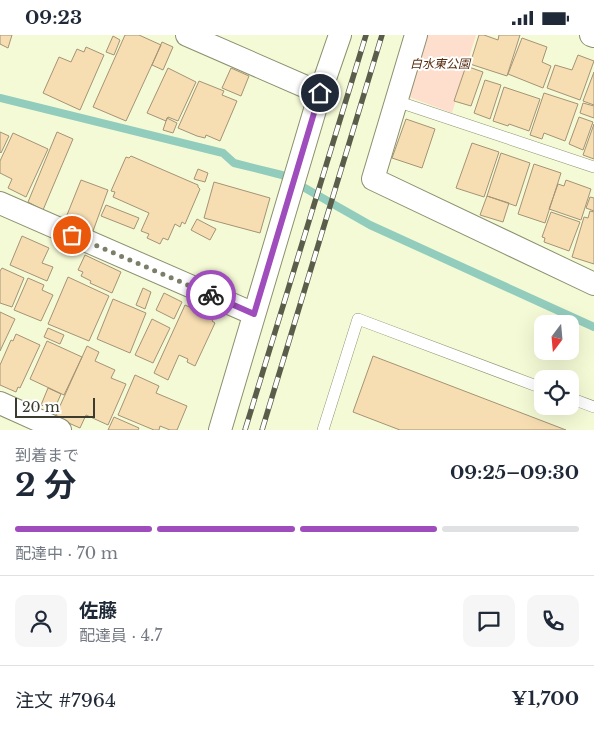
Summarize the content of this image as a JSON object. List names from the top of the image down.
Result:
{
  "parks": ["白水東公園"],
  "scale_bar": "20 m",
  "north": "bottom",
  "page": {
    "status": "09:23",
    "scale": "20 m",
    "heading": ["2 分", "到着まで", "09:25–09:30"],
    "panel": [
      "佐藤",
      "配達員 · 4.7",
      "注文 #7964",
      "¥1,700"
    ],
    "bar": "配達中 · 70 m"
  }
}
